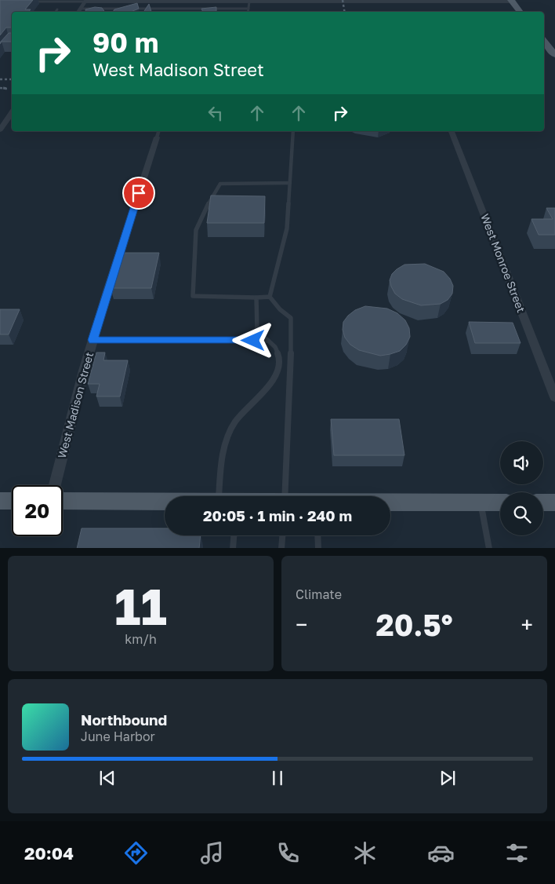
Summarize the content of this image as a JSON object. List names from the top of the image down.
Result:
{
  "streets": {
    "street": ["West Monroe Street", "West Madison Street"]
  },
  "page": {
    "turn": ["90 m", "West Madison Street"],
    "limit": "20",
    "trip": "20:05 · 1 min · 240 m",
    "tile": [
      ["11", "km/h"],
      "Climate"
    ],
    "heat": ["−", "20.5°", "+"],
    "song": ["Northbound", "June Harbor"],
    "tabs": "20:04"
  }
}
